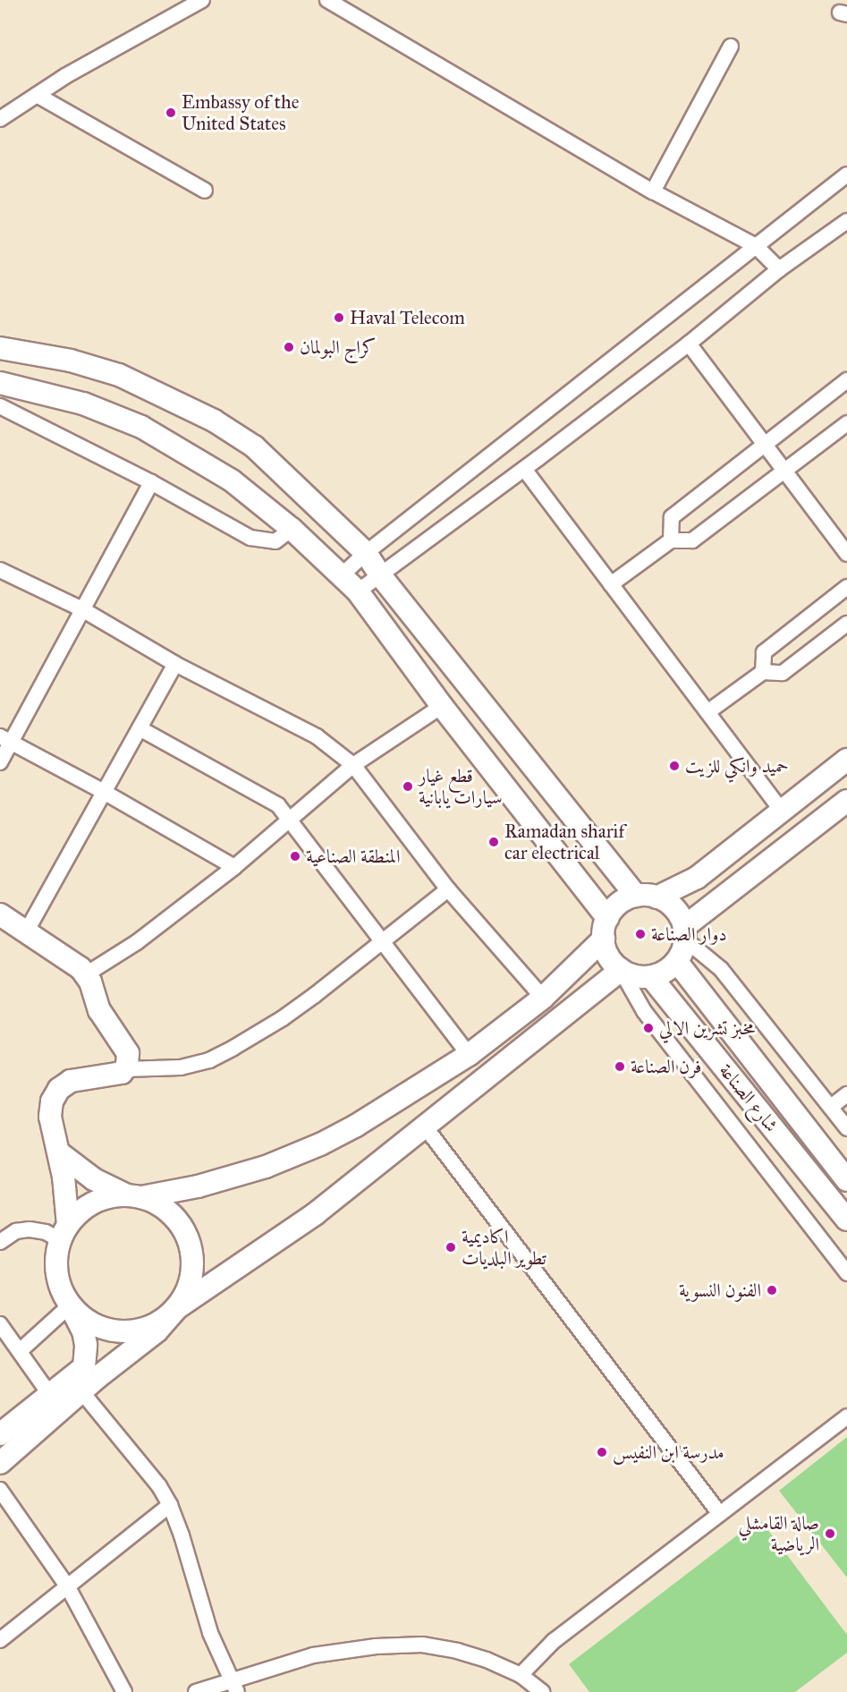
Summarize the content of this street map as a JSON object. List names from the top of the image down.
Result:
{
  "streets": {
    "street": ["شارع الصناعة"]
  },
  "places": [
    "Embassy of the United States",
    "Haval Telecom",
    "كراج البولمان",
    "حميد وانكي للزيت",
    "قطع غيار سيارات يابانية",
    "Ramadan sharif car electrical",
    "المنطقة الصناعية",
    "دوار الصناعة",
    "مخبز تشرين الالي",
    "فرن الصناعة",
    "اكاديمية تطوير البلديات",
    "الفنون النسوية",
    "مدرسة ابن النفيس",
    "صالة القامشلي الرياضية"
  ]
}
